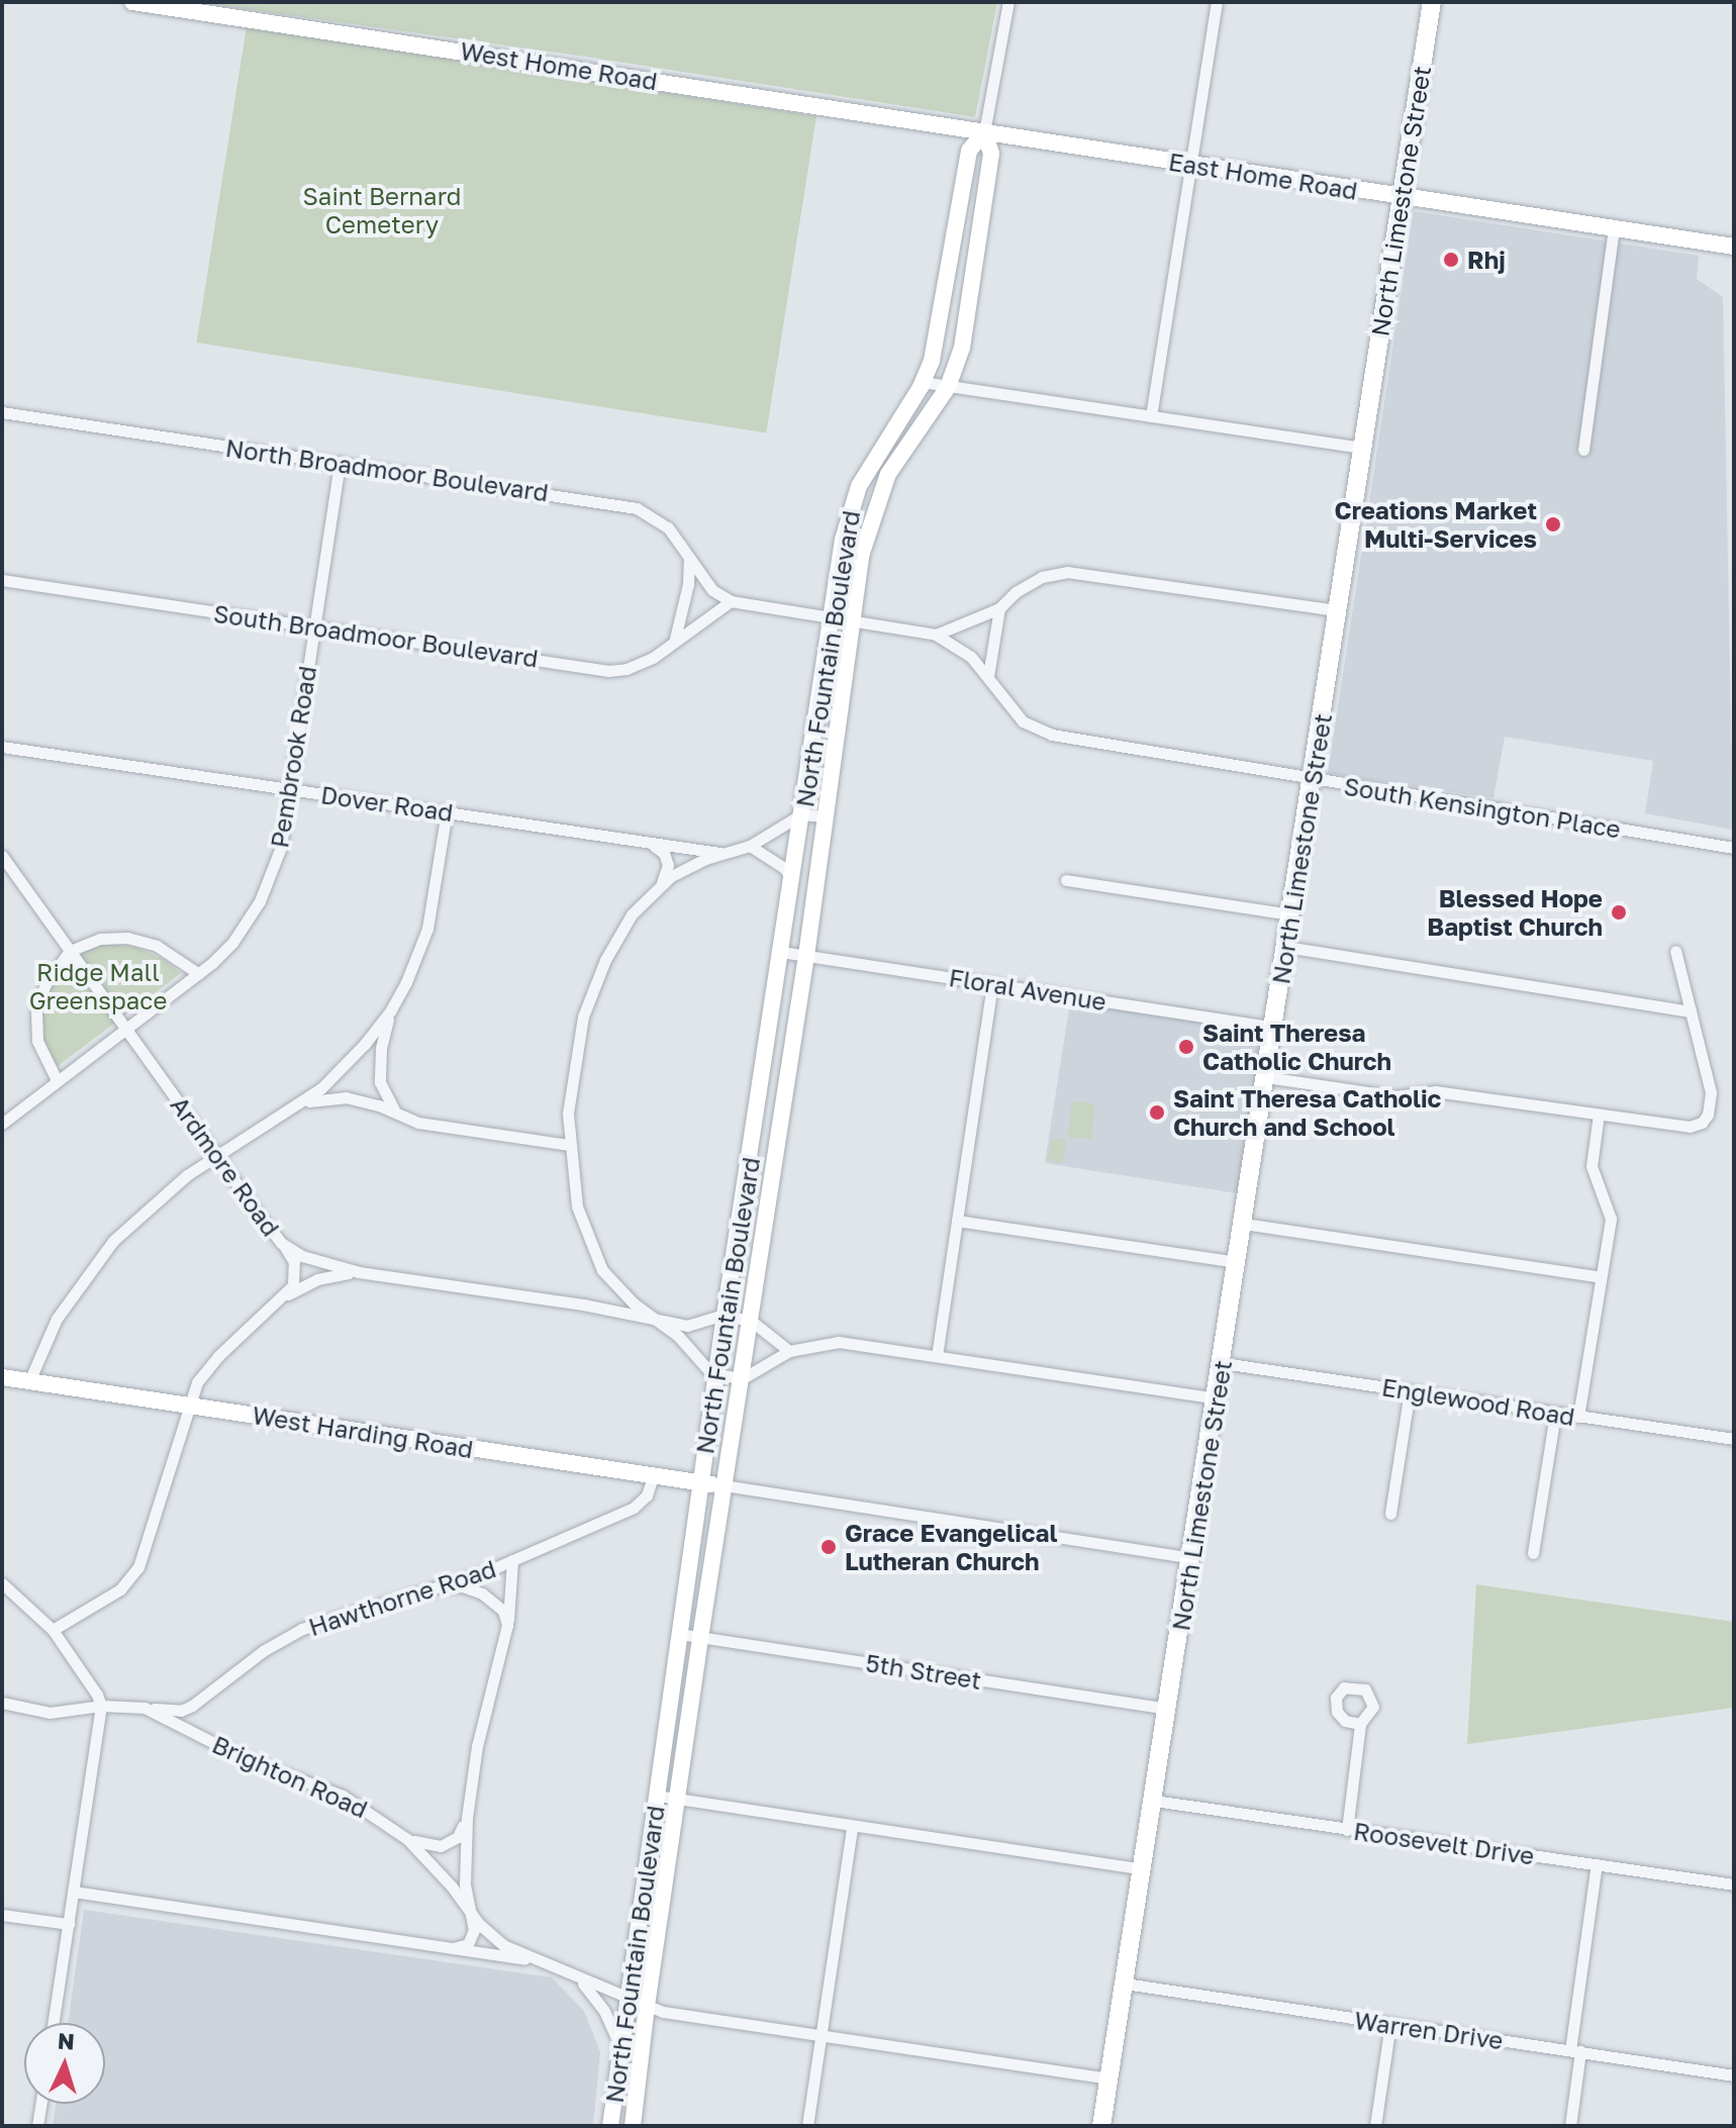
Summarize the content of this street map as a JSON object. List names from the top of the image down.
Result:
{
  "streets": {
    "main road": ["North Limestone Street"],
    "street": [
      "West Home Road",
      "East Home Road",
      "North Broadmoor Boulevard",
      "South Broadmoor Boulevard",
      "North Fountain Boulevard",
      "Pembrook Road",
      "Dover Road",
      "South Kensington Place",
      "Floral Avenue",
      "Ardmore Road",
      "Englewood Road",
      "West Harding Road",
      "Hawthorne Road",
      "5th Street",
      "Brighton Road",
      "Roosevelt Drive",
      "Warren Drive"
    ]
  },
  "crossings": [
    ["West Home Road", "East Home Road"],
    ["West Home Road", "North Fountain Boulevard"],
    ["East Home Road", "North Limestone Street"],
    ["East Home Road", "North Fountain Boulevard"],
    ["North Limestone Street", "South Kensington Place"],
    ["North Limestone Street", "Floral Avenue"],
    ["North Limestone Street", "Englewood Road"],
    ["North Limestone Street", "5th Street"],
    ["North Limestone Street", "Brighton Road"],
    ["North Limestone Street", "Roosevelt Drive"],
    ["North Limestone Street", "Warren Drive"],
    ["North Broadmoor Boulevard", "South Broadmoor Boulevard"],
    ["North Broadmoor Boulevard", "Pembrook Road"],
    ["South Broadmoor Boulevard", "Pembrook Road"],
    ["North Fountain Boulevard", "Floral Avenue"],
    ["North Fountain Boulevard", "Ardmore Road"],
    ["North Fountain Boulevard", "West Harding Road"],
    ["North Fountain Boulevard", "5th Street"],
    ["North Fountain Boulevard", "Brighton Road"],
    ["Pembrook Road", "Dover Road"],
    ["Pembrook Road", "Ardmore Road"],
    ["West Harding Road", "Hawthorne Road"],
    ["Hawthorne Road", "Brighton Road"]
  ],
  "parks": ["Saint Bernard Cemetery", "Ridge Mall Greenspace"],
  "places": [
    "Rhj",
    "Creations Market Multi-Services",
    "Blessed Hope Baptist Church",
    "Saint Theresa Catholic Church",
    "Saint Theresa Catholic Church and School",
    "Grace Evangelical Lutheran Church"
  ],
  "north": "top"
}
